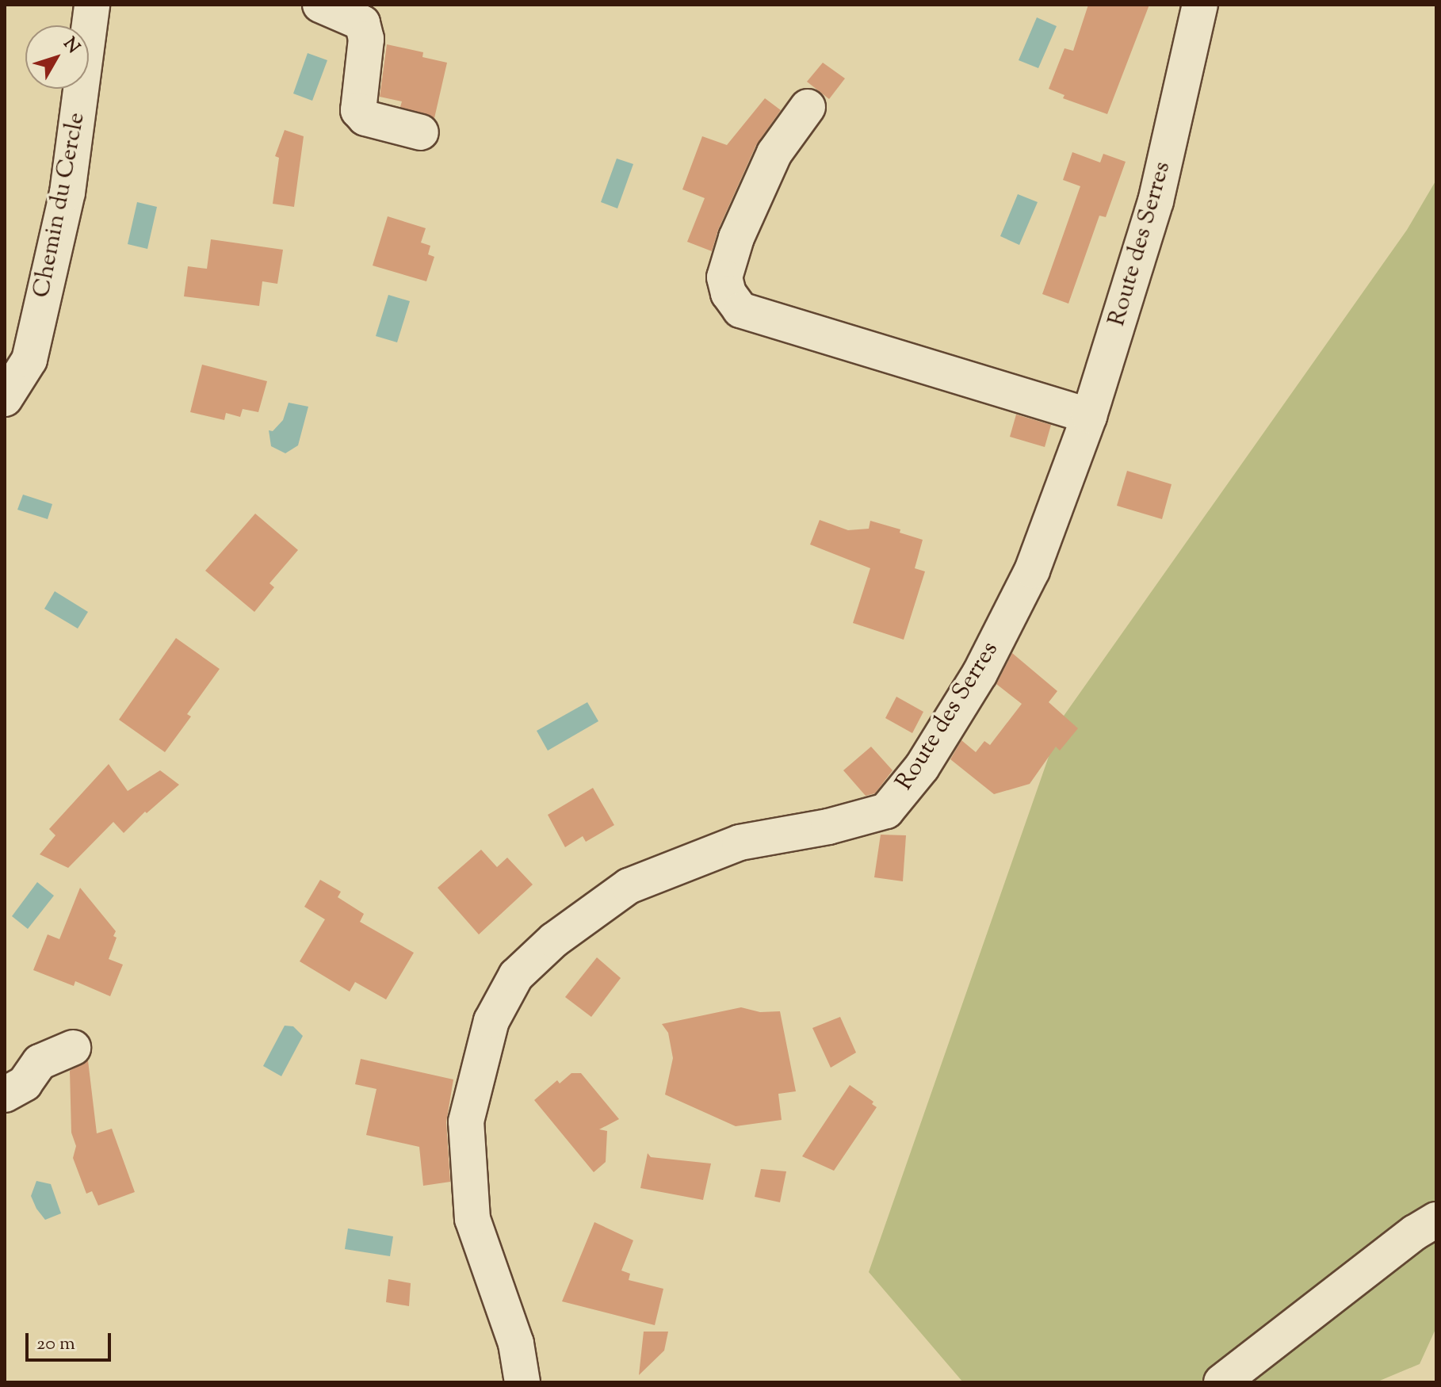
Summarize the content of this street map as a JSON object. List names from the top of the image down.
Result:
{
  "streets": {
    "street": ["Chemin du Cercle", "Route des Serres"]
  },
  "scale_bar": "20 m",
  "north": "top right"
}
